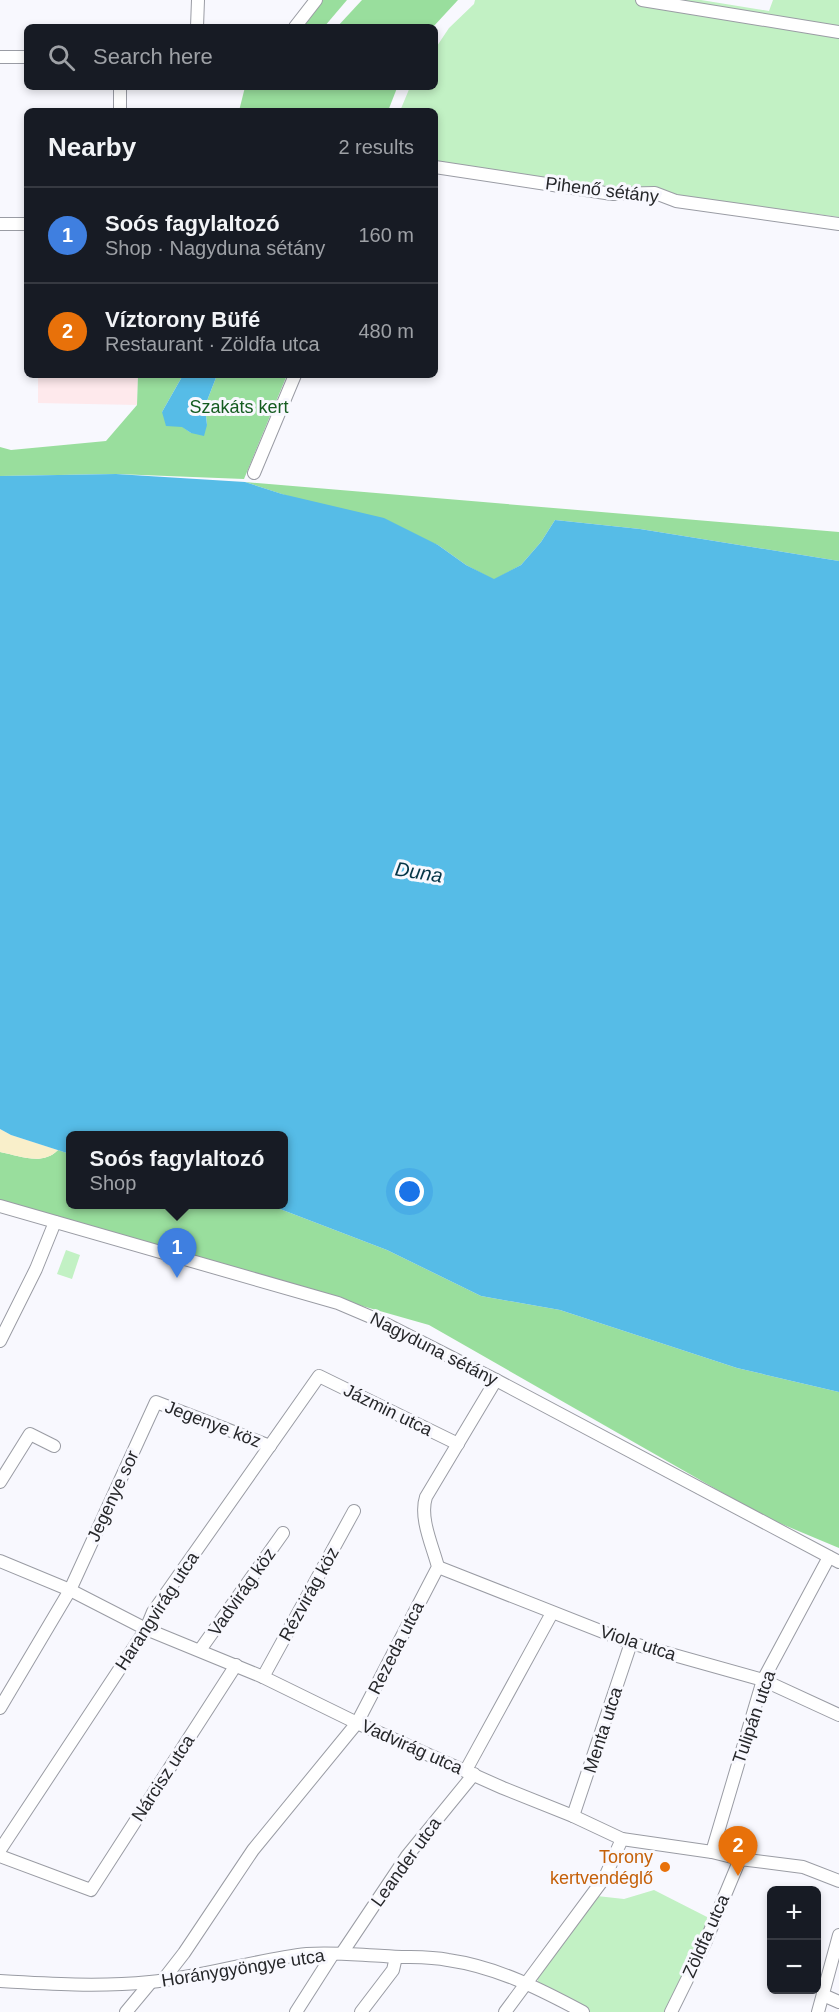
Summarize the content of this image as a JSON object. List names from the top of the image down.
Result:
{
  "streets": {
    "street": [
      "Pihenő sétány",
      "Nagyduna sétány",
      "Jázmin utca",
      "Jegenye köz",
      "Jegenye sor",
      "Vadvirág köz",
      "Rézvirág köz",
      "Harangvirág utca",
      "Viola utca",
      "Rezeda utca",
      "Tulipán utca",
      "Menta utca",
      "Vadvirág utca",
      "Nárcisz utca",
      "Leander utca",
      "Zöldfa utca",
      "Horánygyöngye utca"
    ]
  },
  "crossings": [
    ["Nagyduna sétány", "Tulipán utca"],
    ["Jázmin utca", "Harangvirág utca"],
    ["Jegenye köz", "Jegenye sor"],
    ["Jegenye köz", "Harangvirág utca"],
    ["Jegenye sor", "Vadvirág utca"],
    ["Vadvirág köz", "Vadvirág utca"],
    ["Rézvirág köz", "Vadvirág utca"],
    ["Harangvirág utca", "Vadvirág utca"],
    ["Viola utca", "Rezeda utca"],
    ["Viola utca", "Tulipán utca"],
    ["Viola utca", "Menta utca"],
    ["Viola utca", "Leander utca"],
    ["Rezeda utca", "Vadvirág utca"],
    ["Rezeda utca", "Horánygyöngye utca"],
    ["Tulipán utca", "Vadvirág utca"],
    ["Menta utca", "Vadvirág utca"],
    ["Vadvirág utca", "Nárcisz utca"],
    ["Vadvirág utca", "Leander utca"],
    ["Vadvirág utca", "Zöldfa utca"],
    ["Leander utca", "Horánygyöngye utca"]
  ],
  "water": ["Duna"],
  "parks": ["Szakáts kert"],
  "places": ["Torony kertvendéglő"],
  "page": {
    "search": "Search here",
    "heading": ["Nearby", "2 results"],
    "list": [
      {
        "mark": "1",
        "name": "Soós fagylaltozó",
        "note": "Shop · Nagyduna sétány",
        "value": "160 m"
      },
      {
        "mark": "2",
        "name": "Víztorony Büfé",
        "note": "Restaurant · Zöldfa utca",
        "value": "480 m"
      }
    ],
    "popup": ["Soós fagylaltozó", "Shop"],
    "pins": ["1", "2"],
    "map_buttons": ["+", "−"]
  }
}
